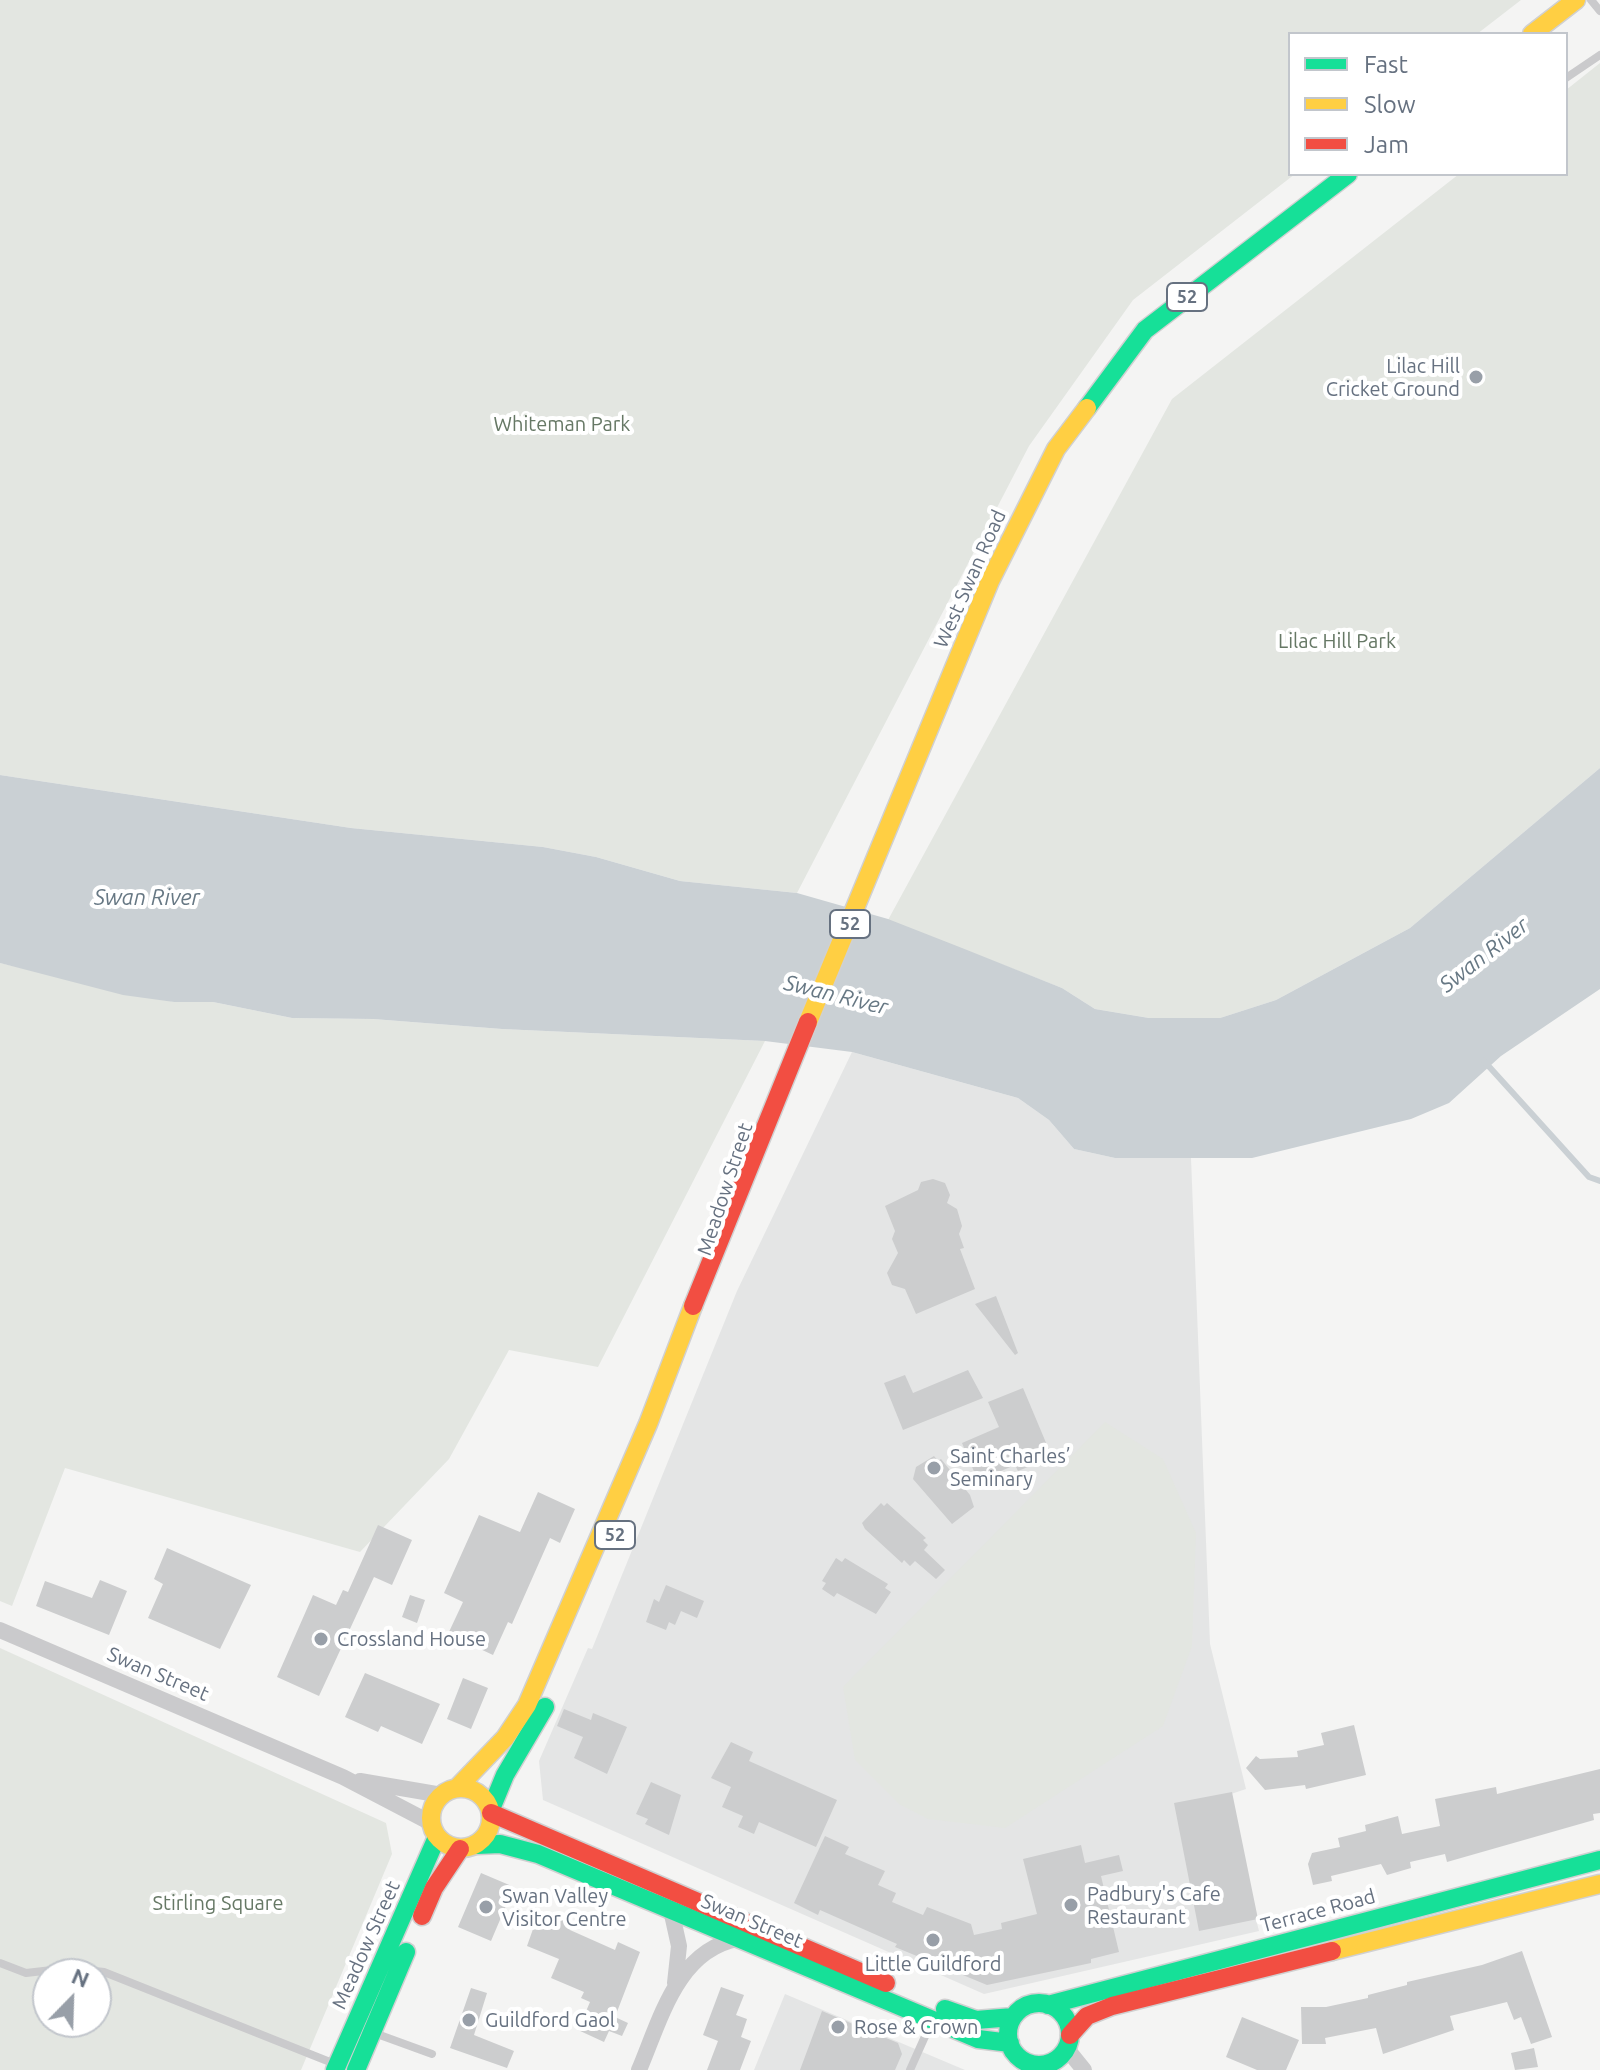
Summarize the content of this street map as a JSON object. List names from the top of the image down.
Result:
{
  "streets": {
    "main road": [
      "52",
      "West Swan Road",
      "Meadow Street",
      "Swan Street",
      "Terrace Road"
    ]
  },
  "crossings": [
    ["52", "Meadow Street"],
    ["52", "Swan Street"],
    ["West Swan Road", "Meadow Street"],
    ["Meadow Street", "Swan Street"],
    ["Swan Street", "Terrace Road"]
  ],
  "water": ["Swan River"],
  "parks": ["Whiteman Park", "Lilac Hill Park", "Stirling Square"],
  "places": [
    "Lilac Hill Cricket Ground",
    "Saint Charles’ Seminary",
    "Crossland House",
    "Padbury's Cafe Restaurant",
    "Swan Valley Visitor Centre",
    "Little Guildford",
    "Guildford Gaol",
    "Rose & Crown"
  ],
  "legend": ["Fast", "Slow", "Jam"],
  "north": "top right"
}
